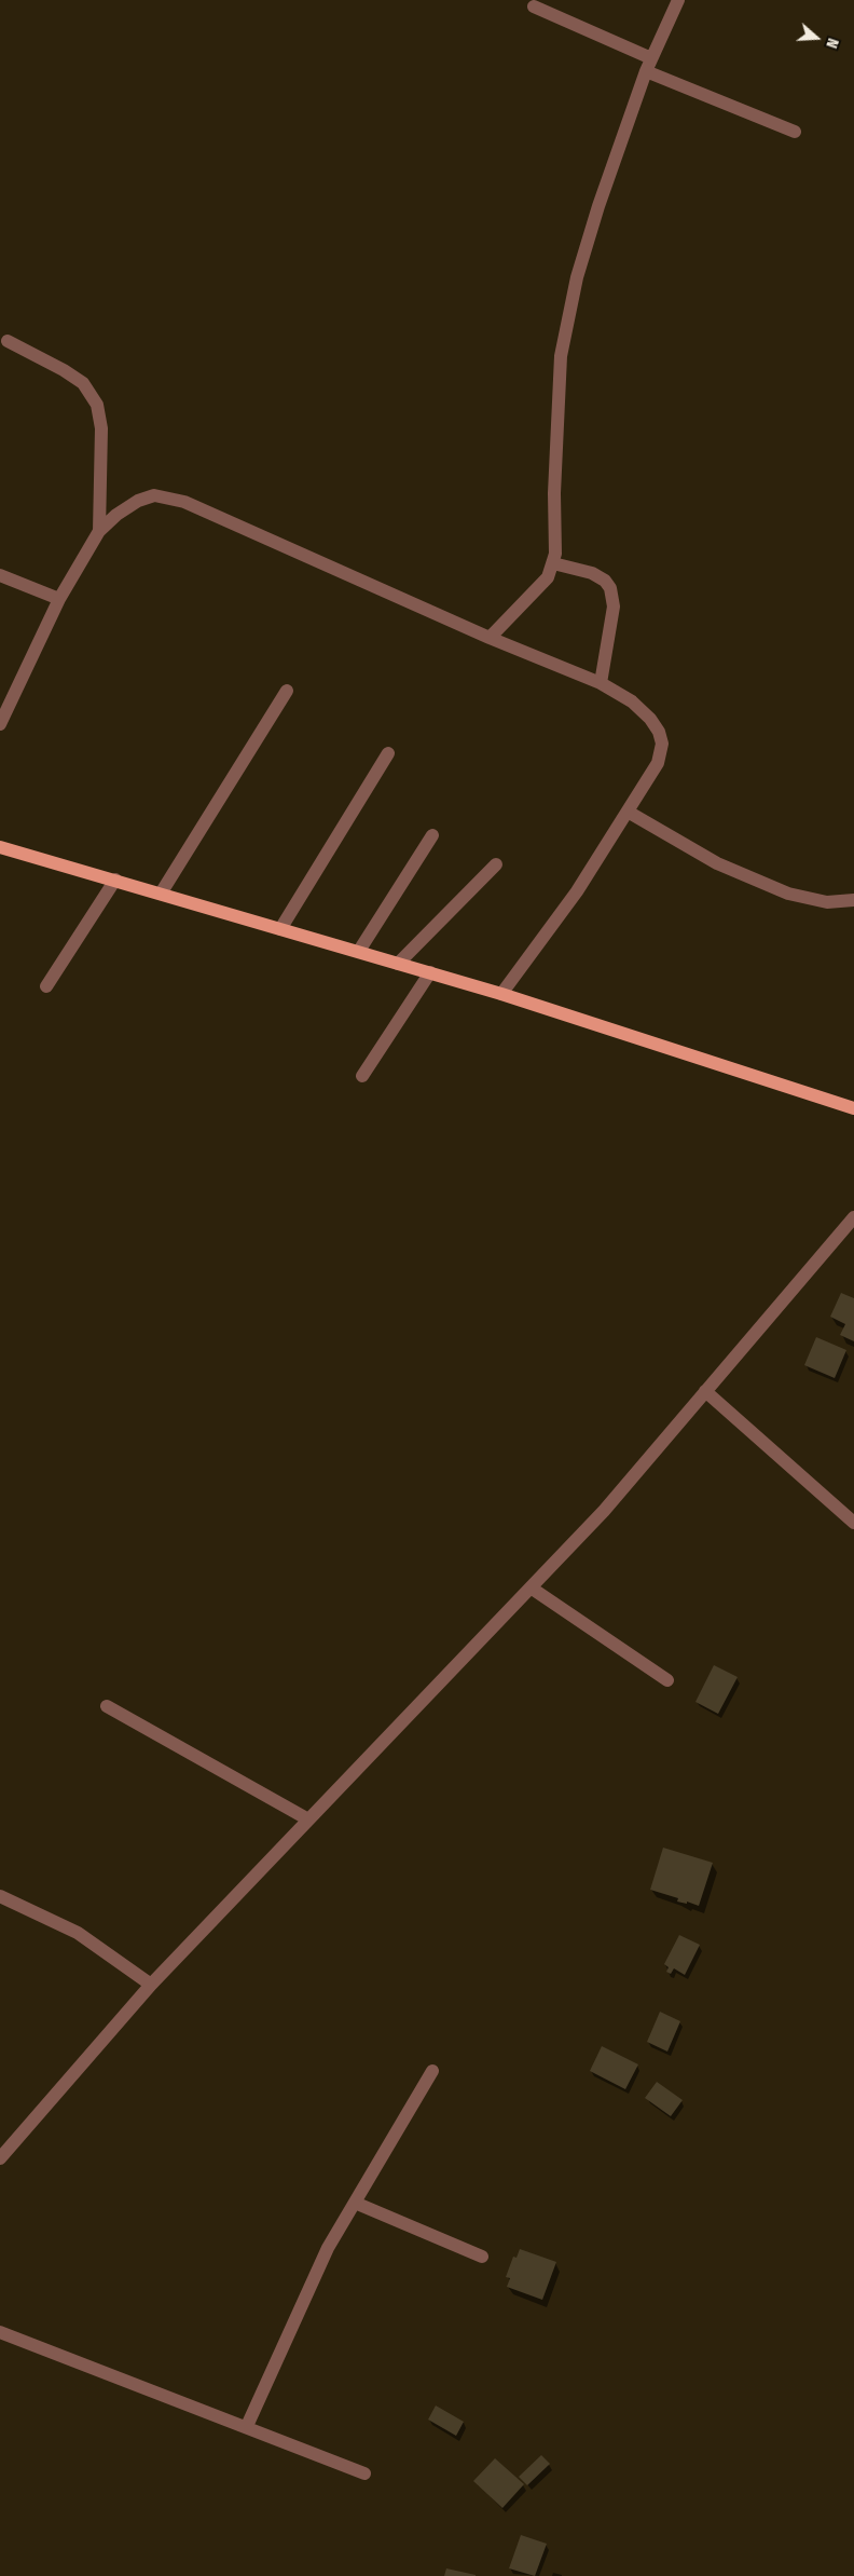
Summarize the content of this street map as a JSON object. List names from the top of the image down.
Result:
{
  "north": "right"
}
